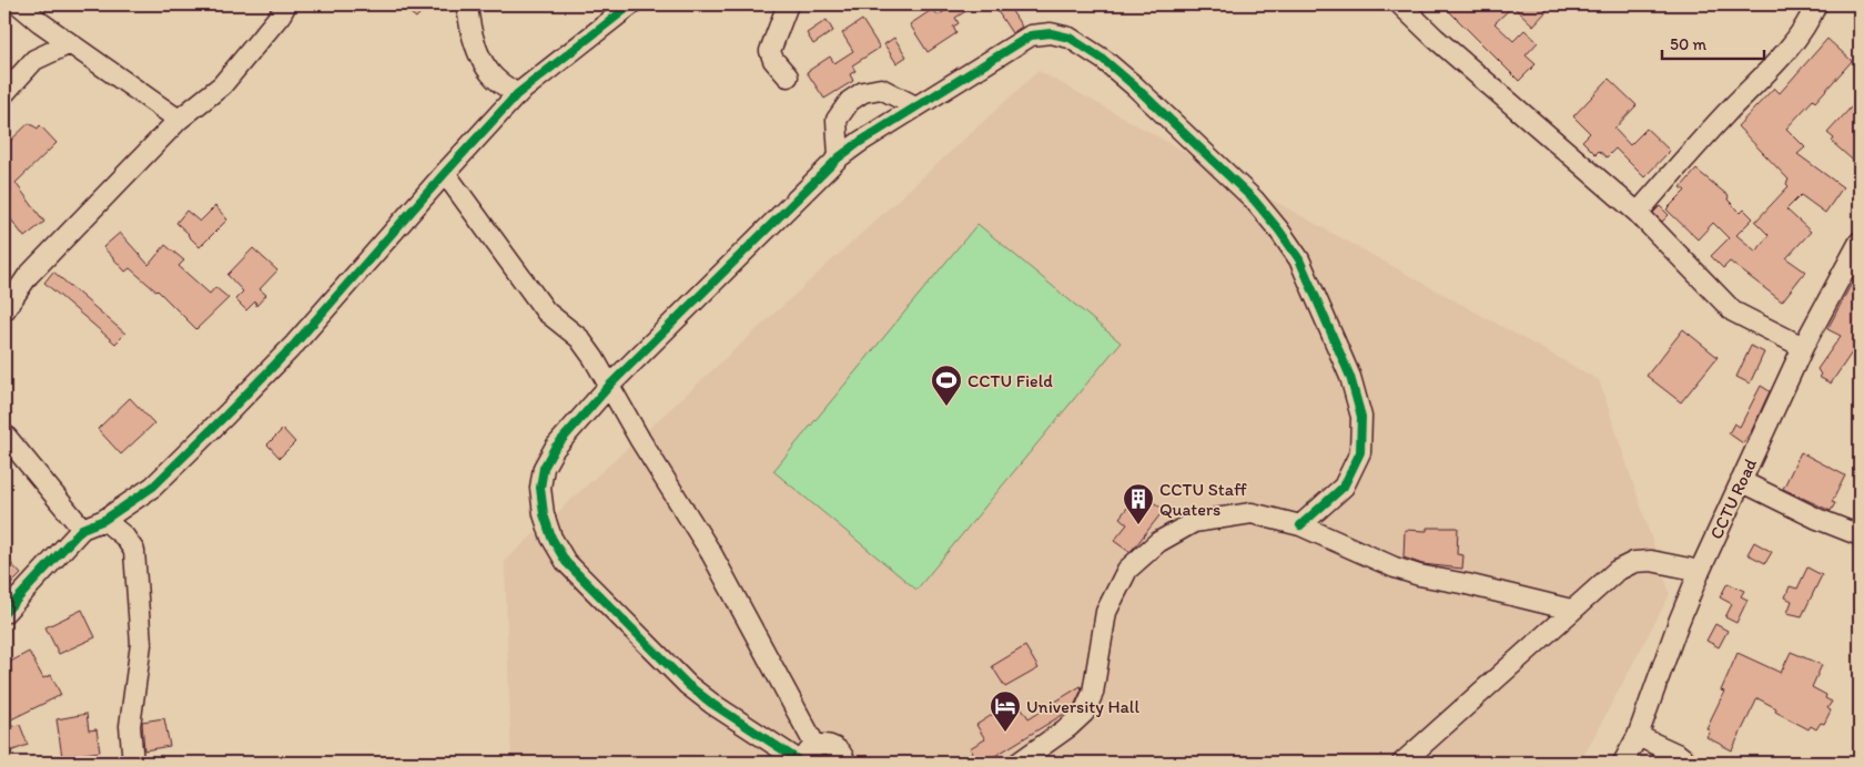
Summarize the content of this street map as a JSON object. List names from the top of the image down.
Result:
{
  "streets": {
    "street": ["CCTU Road"]
  },
  "places": {
    "sports": ["CCTU Field"],
    "building": ["CCTU Staff Quaters"],
    "hotel": ["University Hall"]
  },
  "scale_bar": "50 m"
}
